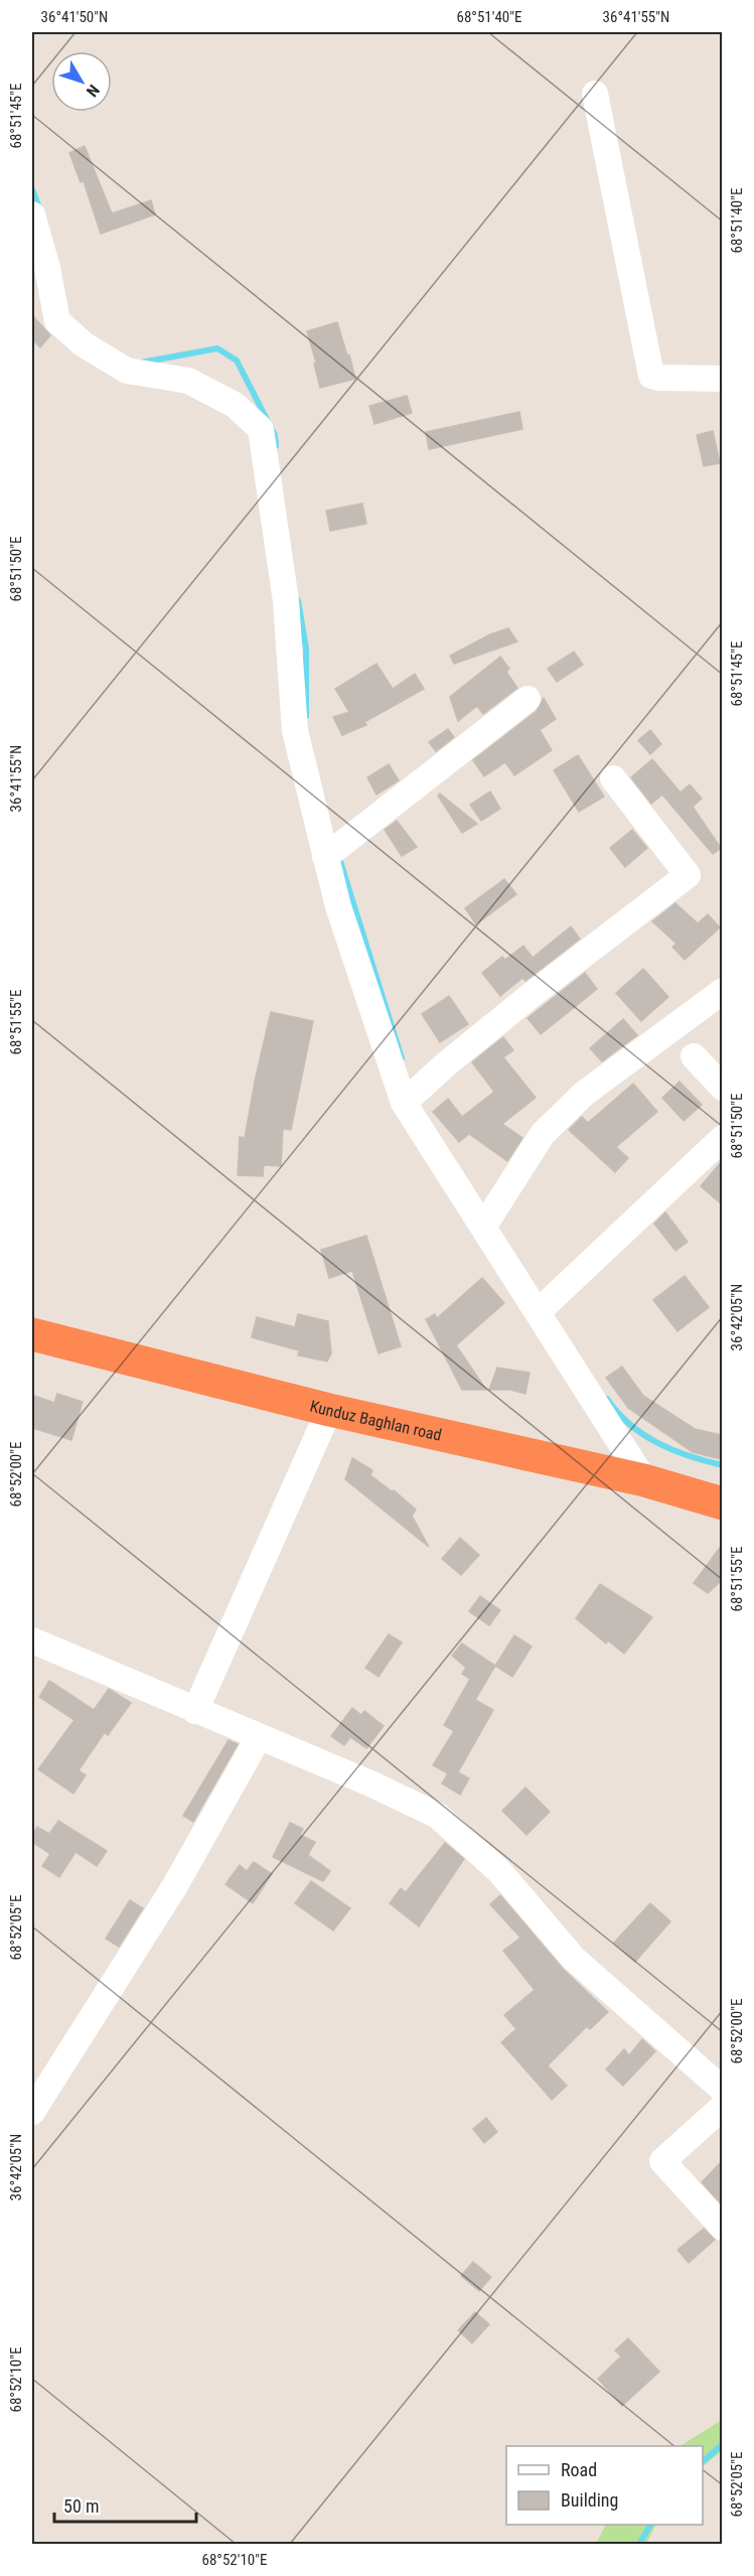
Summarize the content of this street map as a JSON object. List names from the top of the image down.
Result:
{
  "streets": {
    "highway": ["Kunduz Baghlan road"]
  },
  "legend": ["Road", "Building"],
  "scale_bar": "50 m",
  "north": "bottom right",
  "coordinates": [
    "36°41'50\"N",
    "68°51'40\"E",
    "36°41'55\"N",
    "68°51'45\"E",
    "68°51'50\"E",
    "68°51'55\"E",
    "36°42'05\"N",
    "68°52'00\"E",
    "68°52'05\"E",
    "68°52'10\"E"
  ]
}
